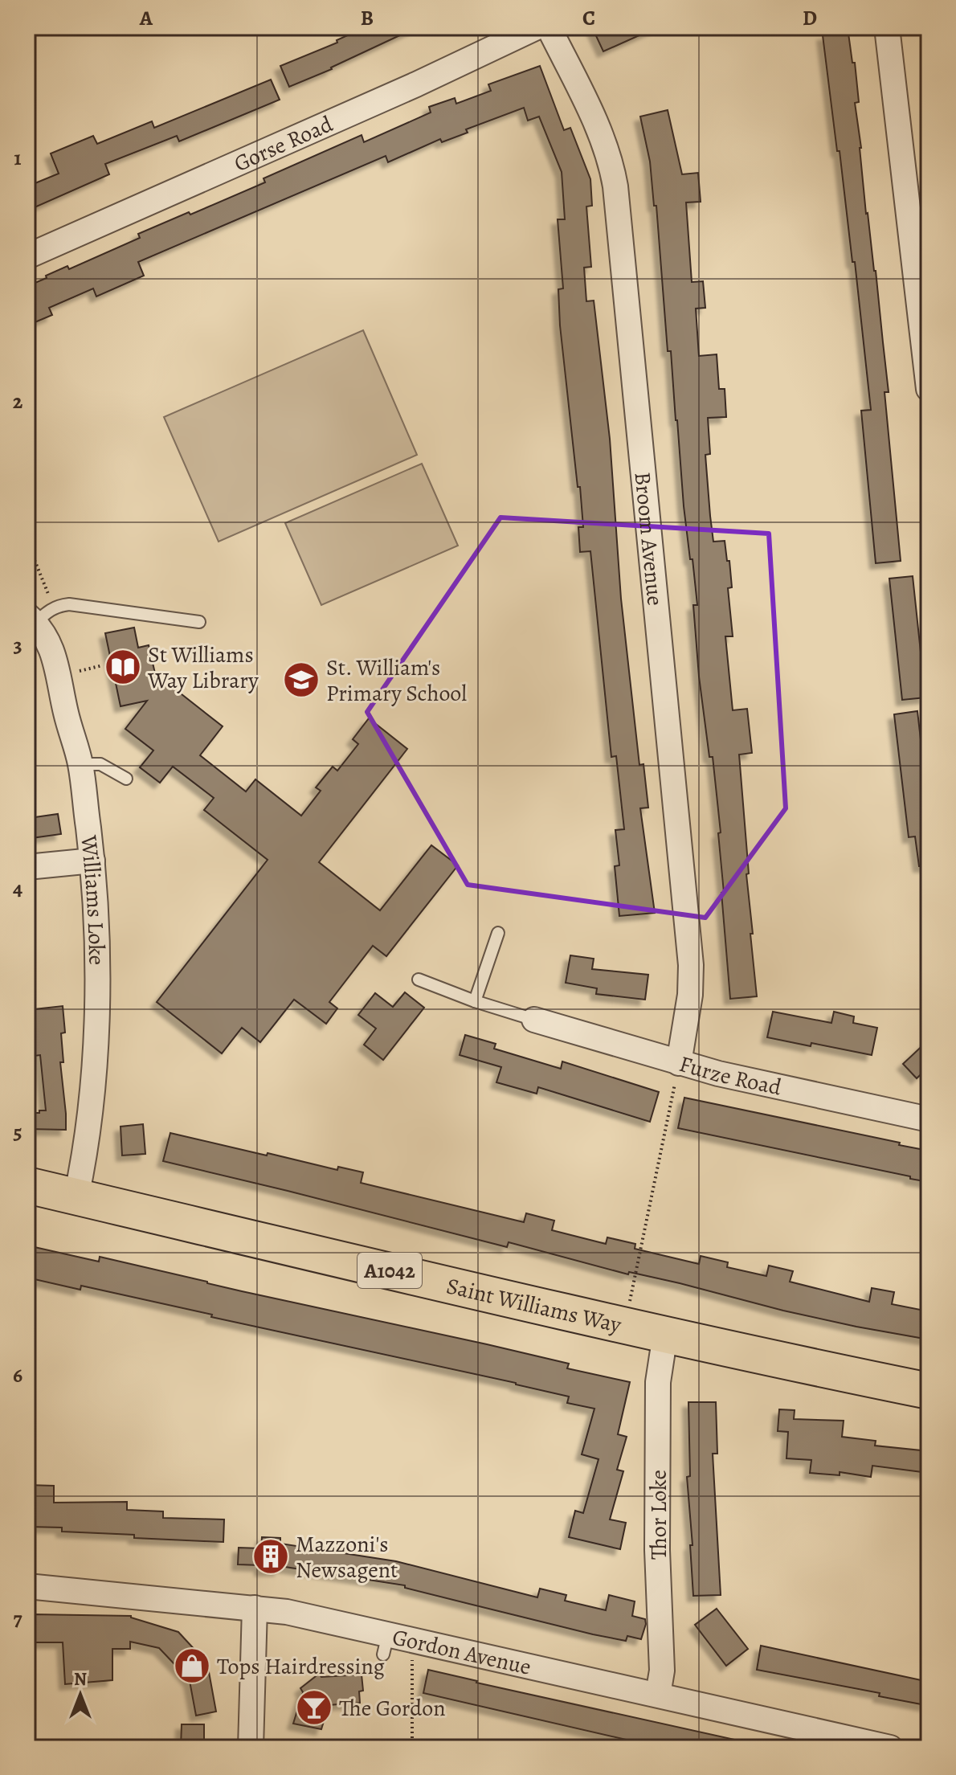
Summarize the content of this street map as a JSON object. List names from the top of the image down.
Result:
{
  "streets": {
    "highway": ["A1042", "Saint Williams Way"],
    "street": [
      "Gorse Road",
      "Broom Avenue",
      "Williams Loke",
      "Furze Road",
      "Thor Loke",
      "Gordon Avenue"
    ]
  },
  "crossings": [
    ["Broom Avenue", "Furze Road"],
    ["Williams Loke", "Saint Williams Way"],
    ["Saint Williams Way", "Thor Loke"],
    ["Thor Loke", "Gordon Avenue"]
  ],
  "places": {
    "library": ["St Williams Way Library"],
    "school or university": ["St. William's Primary School"],
    "building": ["Mazzoni's Newsagent"],
    "shop": ["Tops Hairdressing"],
    "bar": ["The Gordon"]
  },
  "north": "top",
  "grid": {
    "columns": [
      "A",
      "B",
      "C",
      "D"
    ],
    "rows": [
      "1",
      "2",
      "3",
      "4",
      "5",
      "6",
      "7"
    ]
  }
}
